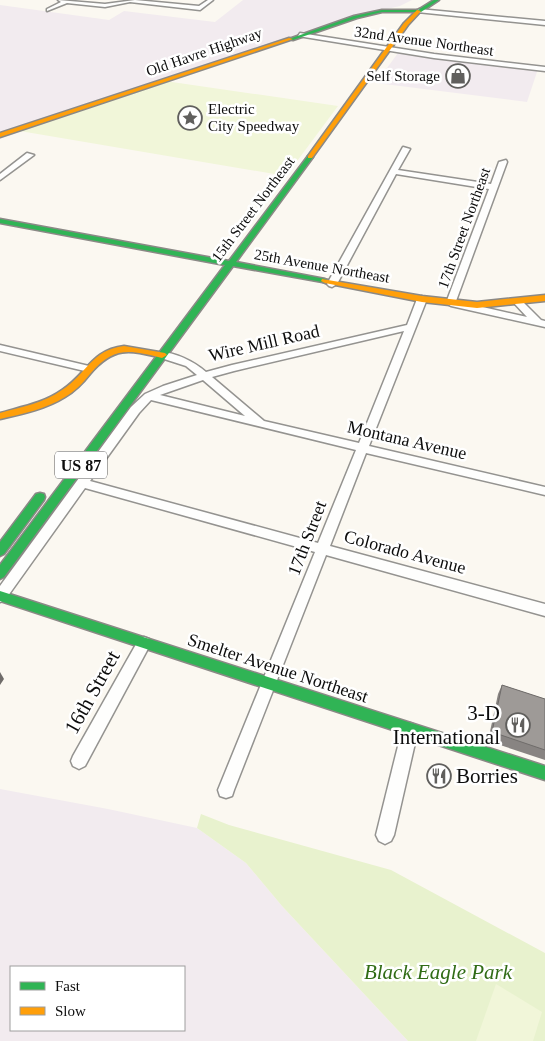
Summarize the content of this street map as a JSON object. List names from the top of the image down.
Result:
{
  "streets": {
    "main road": [
      "Old Havre Highway",
      "15th Street Northeast",
      "25th Avenue Northeast",
      "Wire Mill Road",
      "US 87",
      "Smelter Avenue Northeast"
    ],
    "street": [
      "32nd Avenue Northeast",
      "17th Street Northeast",
      "Montana Avenue",
      "17th Street",
      "Colorado Avenue",
      "16th Street"
    ]
  },
  "crossings": [
    ["32nd Avenue Northeast", "Old Havre Highway"],
    ["32nd Avenue Northeast", "15th Street Northeast"],
    ["Old Havre Highway", "15th Street Northeast"],
    ["15th Street Northeast", "25th Avenue Northeast"],
    ["15th Street Northeast", "Wire Mill Road"],
    ["15th Street Northeast", "US 87"],
    ["17th Street Northeast", "25th Avenue Northeast"],
    ["25th Avenue Northeast", "17th Street"],
    ["Wire Mill Road", "Montana Avenue"],
    ["Wire Mill Road", "US 87"],
    ["Wire Mill Road", "17th Street"],
    ["Montana Avenue", "17th Street"],
    ["17th Street", "Colorado Avenue"],
    ["17th Street", "Smelter Avenue Northeast"],
    ["Smelter Avenue Northeast", "16th Street"]
  ],
  "parks": ["Black Eagle Park"],
  "places": {
    "shop": ["Self Storage"],
    "place": ["Electric City Speedway"],
    "restaurant": ["3-D International", "Borries"]
  },
  "legend": ["Fast", "Slow"]
}
